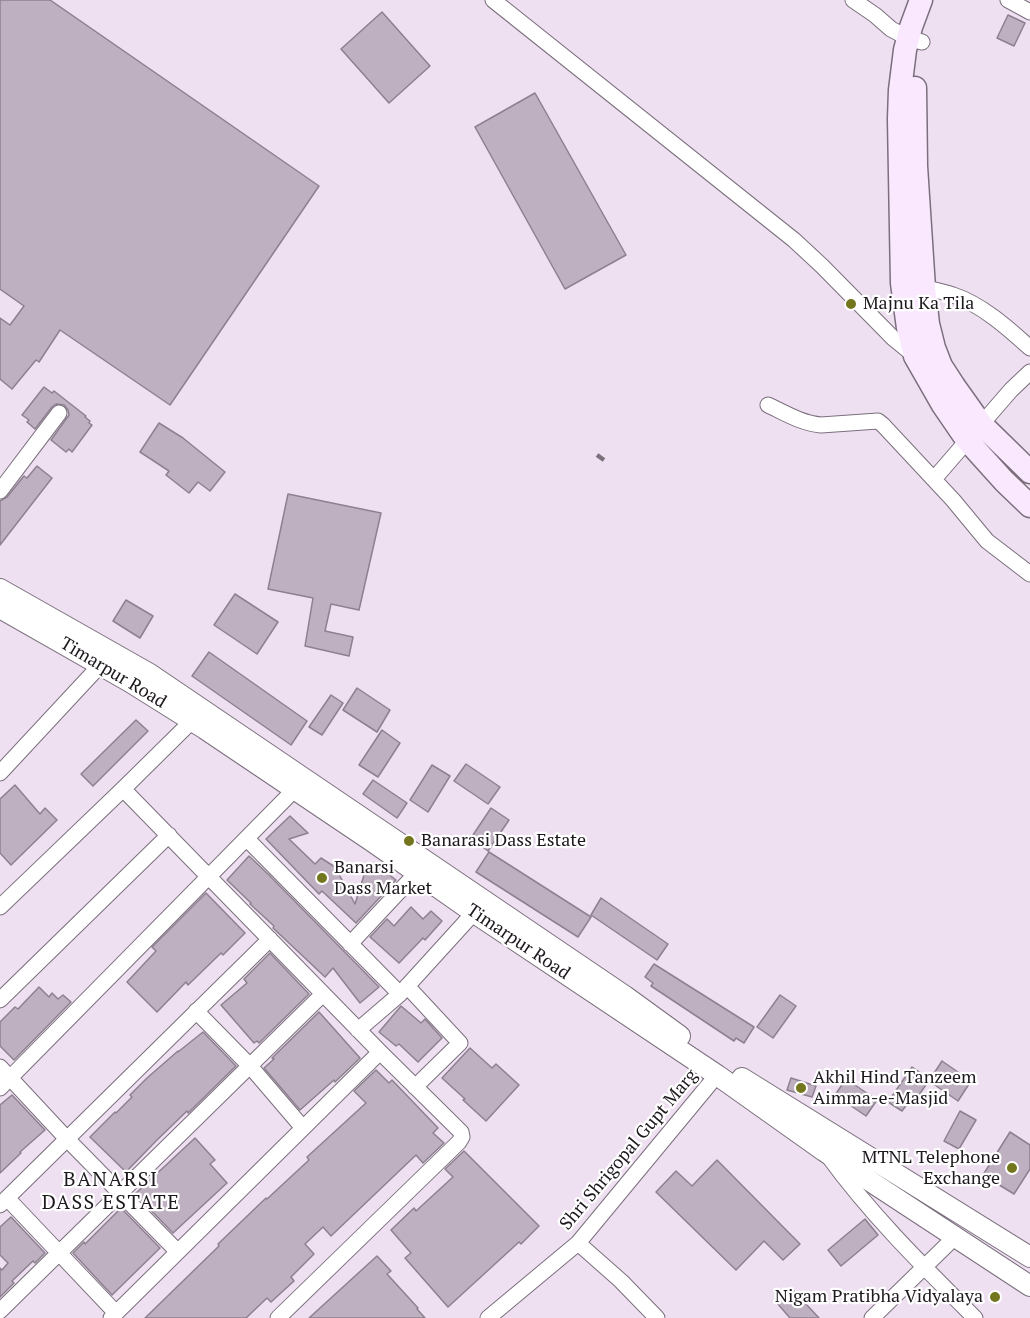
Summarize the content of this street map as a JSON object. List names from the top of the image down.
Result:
{
  "streets": {
    "street": ["Timarpur Road", "Shri Shrigopal Gupt Marg"]
  },
  "crossings": [
    ["Timarpur Road", "Shri Shrigopal Gupt Marg"]
  ],
  "districts": ["BANARSI DASS ESTATE"],
  "places": [
    "Majnu Ka Tila",
    "Banarasi Dass Estate",
    "Banarsi Dass Market",
    "Akhil Hind Tanzeem Aimma-e-Masjid",
    "MTNL Telephone Exchange",
    "Nigam Pratibha Vidyalaya"
  ]
}
